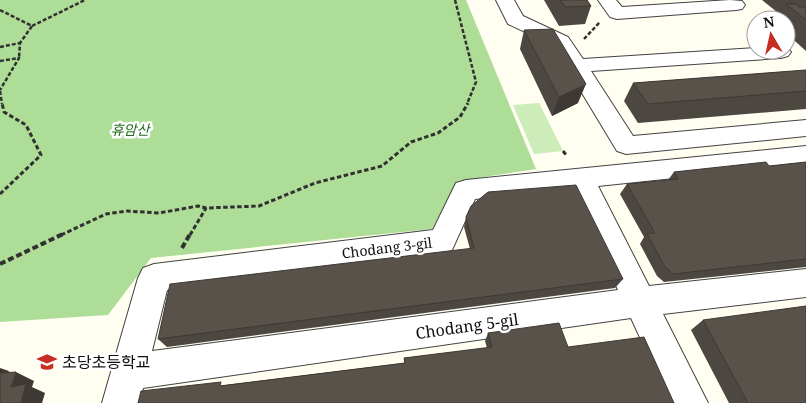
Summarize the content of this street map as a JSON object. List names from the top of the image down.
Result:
{
  "streets": {
    "street": ["Chodang 3-gil", "Chodang 5-gil"]
  },
  "crossings": [
    ["Chodang 3-gil", "Chodang 5-gil"]
  ],
  "parks": ["휴암산"],
  "places": {
    "school or university": ["초당초등학교"]
  },
  "north": "top"
}
